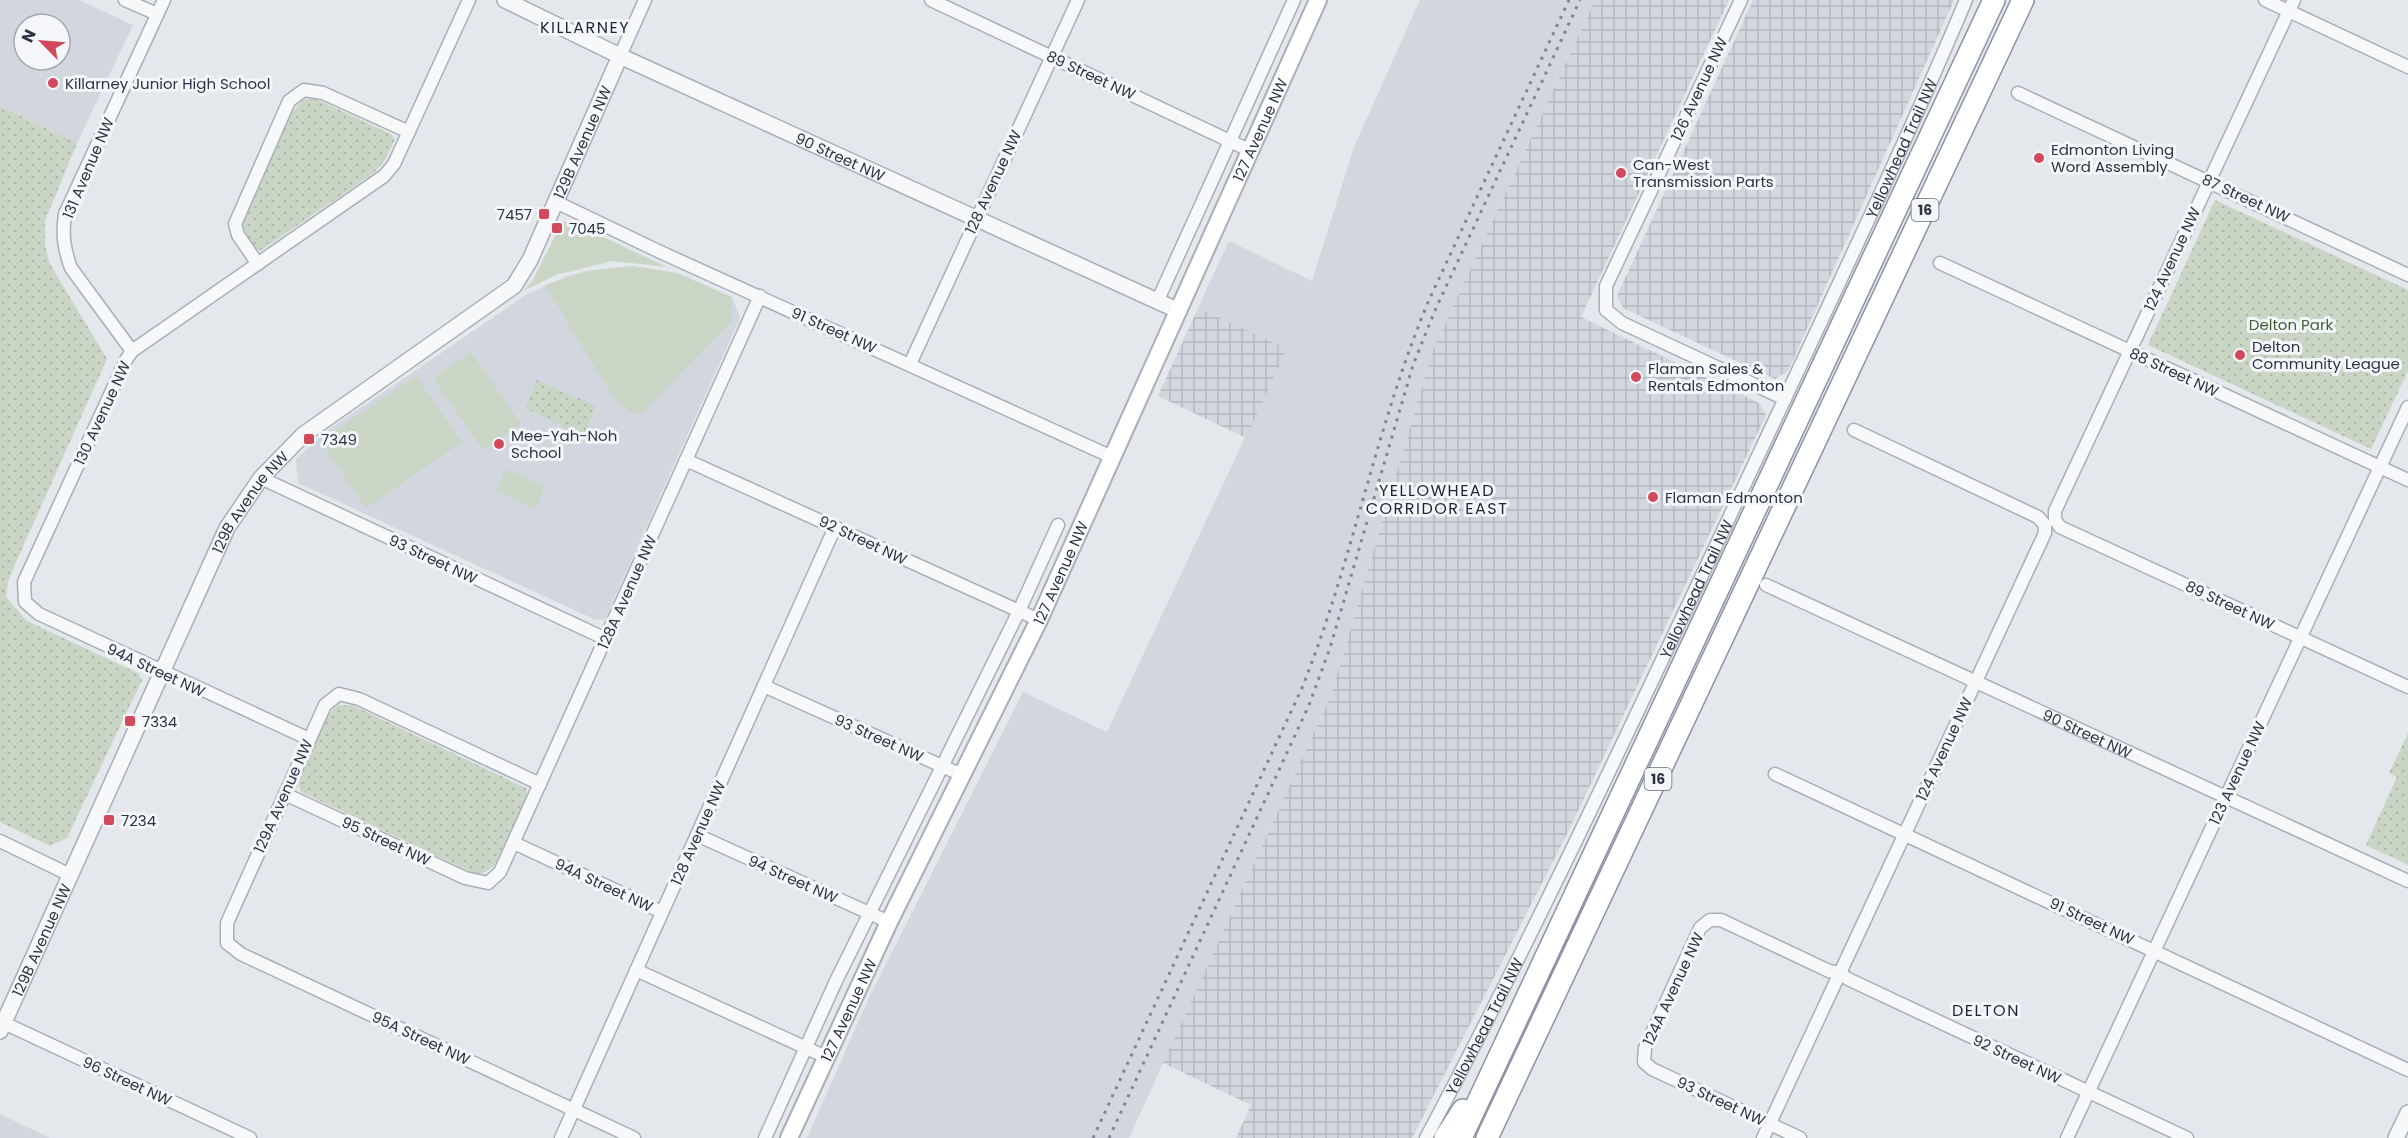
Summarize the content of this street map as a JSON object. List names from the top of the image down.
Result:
{
  "streets": {
    "highway": ["Yellowhead Trail NW", "16"],
    "main road": ["127 Avenue NW"],
    "street": [
      "89 Street NW",
      "126 Avenue NW",
      "129B Avenue NW",
      "90 Street NW",
      "131 Avenue NW",
      "128 Avenue NW",
      "87 Street NW",
      "124 Avenue NW",
      "91 Street NW",
      "88 Street NW",
      "130 Avenue NW",
      "92 Street NW",
      "93 Street NW",
      "128A Avenue NW",
      "94A Street NW",
      "123 Avenue NW",
      "129A Avenue NW",
      "95 Street NW",
      "94 Street NW",
      "124A Avenue NW",
      "95A Street NW",
      "96 Street NW"
    ]
  },
  "crossings": [
    ["89 Street NW", "127 Avenue NW"],
    ["89 Street NW", "128 Avenue NW"],
    ["89 Street NW", "124 Avenue NW"],
    ["89 Street NW", "123 Avenue NW"],
    ["126 Avenue NW", "Yellowhead Trail NW"],
    ["127 Avenue NW", "90 Street NW"],
    ["127 Avenue NW", "91 Street NW"],
    ["127 Avenue NW", "92 Street NW"],
    ["127 Avenue NW", "93 Street NW"],
    ["127 Avenue NW", "94 Street NW"],
    ["129B Avenue NW", "90 Street NW"],
    ["129B Avenue NW", "91 Street NW"],
    ["129B Avenue NW", "93 Street NW"],
    ["129B Avenue NW", "94A Street NW"],
    ["129B Avenue NW", "96 Street NW"],
    ["90 Street NW", "128 Avenue NW"],
    ["90 Street NW", "124 Avenue NW"],
    ["90 Street NW", "123 Avenue NW"],
    ["131 Avenue NW", "130 Avenue NW"],
    ["128 Avenue NW", "91 Street NW"],
    ["128 Avenue NW", "92 Street NW"],
    ["128 Avenue NW", "93 Street NW"],
    ["128 Avenue NW", "94A Street NW"],
    ["128 Avenue NW", "94 Street NW"],
    ["128 Avenue NW", "95A Street NW"],
    ["87 Street NW", "124 Avenue NW"],
    ["124 Avenue NW", "91 Street NW"],
    ["124 Avenue NW", "88 Street NW"],
    ["124 Avenue NW", "92 Street NW"],
    ["124 Avenue NW", "93 Street NW"],
    ["91 Street NW", "128A Avenue NW"],
    ["91 Street NW", "123 Avenue NW"],
    ["88 Street NW", "123 Avenue NW"],
    ["130 Avenue NW", "94A Street NW"],
    ["92 Street NW", "128A Avenue NW"],
    ["92 Street NW", "123 Avenue NW"],
    ["92 Street NW", "124A Avenue NW"],
    ["93 Street NW", "128A Avenue NW"],
    ["93 Street NW", "124A Avenue NW"],
    ["128A Avenue NW", "94A Street NW"],
    ["128A Avenue NW", "129A Avenue NW"],
    ["128A Avenue NW", "95 Street NW"],
    ["94A Street NW", "129A Avenue NW"],
    ["129A Avenue NW", "95 Street NW"],
    ["129A Avenue NW", "95A Street NW"]
  ],
  "districts": ["KILLARNEY", "YELLOWHEAD CORRIDOR EAST", "DELTON"],
  "parks": ["Delton Park"],
  "places": {
    "other": [
      "Killarney Junior High School",
      "Edmonton Living Word Assembly",
      "Can-West Transmission Parts",
      "Delton Community League",
      "Flaman Sales & Rentals Edmonton",
      "Mee-Yah-Noh School",
      "Flaman Edmonton"
    ],
    "transit": [
      "7457",
      "7045",
      "7349",
      "7334",
      "7234"
    ]
  },
  "north": "top left"
}
